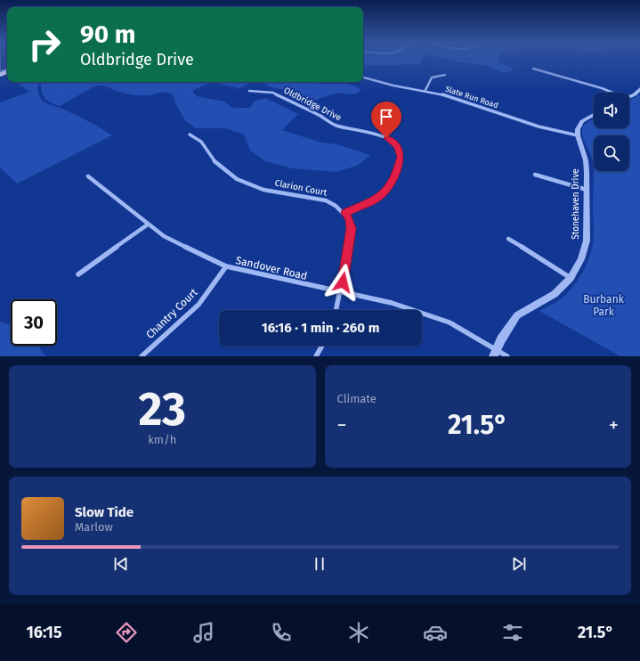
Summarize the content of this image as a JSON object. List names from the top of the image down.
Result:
{
  "streets": {
    "street": [
      "Slate Run Road",
      "Oldbridge Drive",
      "Clarion Court",
      "Stonehaven Drive",
      "Sandover Road",
      "Chantry Court"
    ]
  },
  "crossings": [
    ["Slate Run Road", "Stonehaven Drive"],
    ["Oldbridge Drive", "Clarion Court"],
    ["Stonehaven Drive", "Sandover Road"],
    ["Sandover Road", "Chantry Court"]
  ],
  "parks": ["Burbank Park"],
  "page": {
    "turn": ["90 m", "Oldbridge Drive"],
    "limit": "30",
    "trip": "16:16 · 1 min · 260 m",
    "tile": [
      ["23", "km/h"],
      "Climate"
    ],
    "heat": ["−", "21.5°", "+"],
    "song": ["Slow Tide", "Marlow"],
    "tabs": ["16:15", "21.5°"]
  }
}
